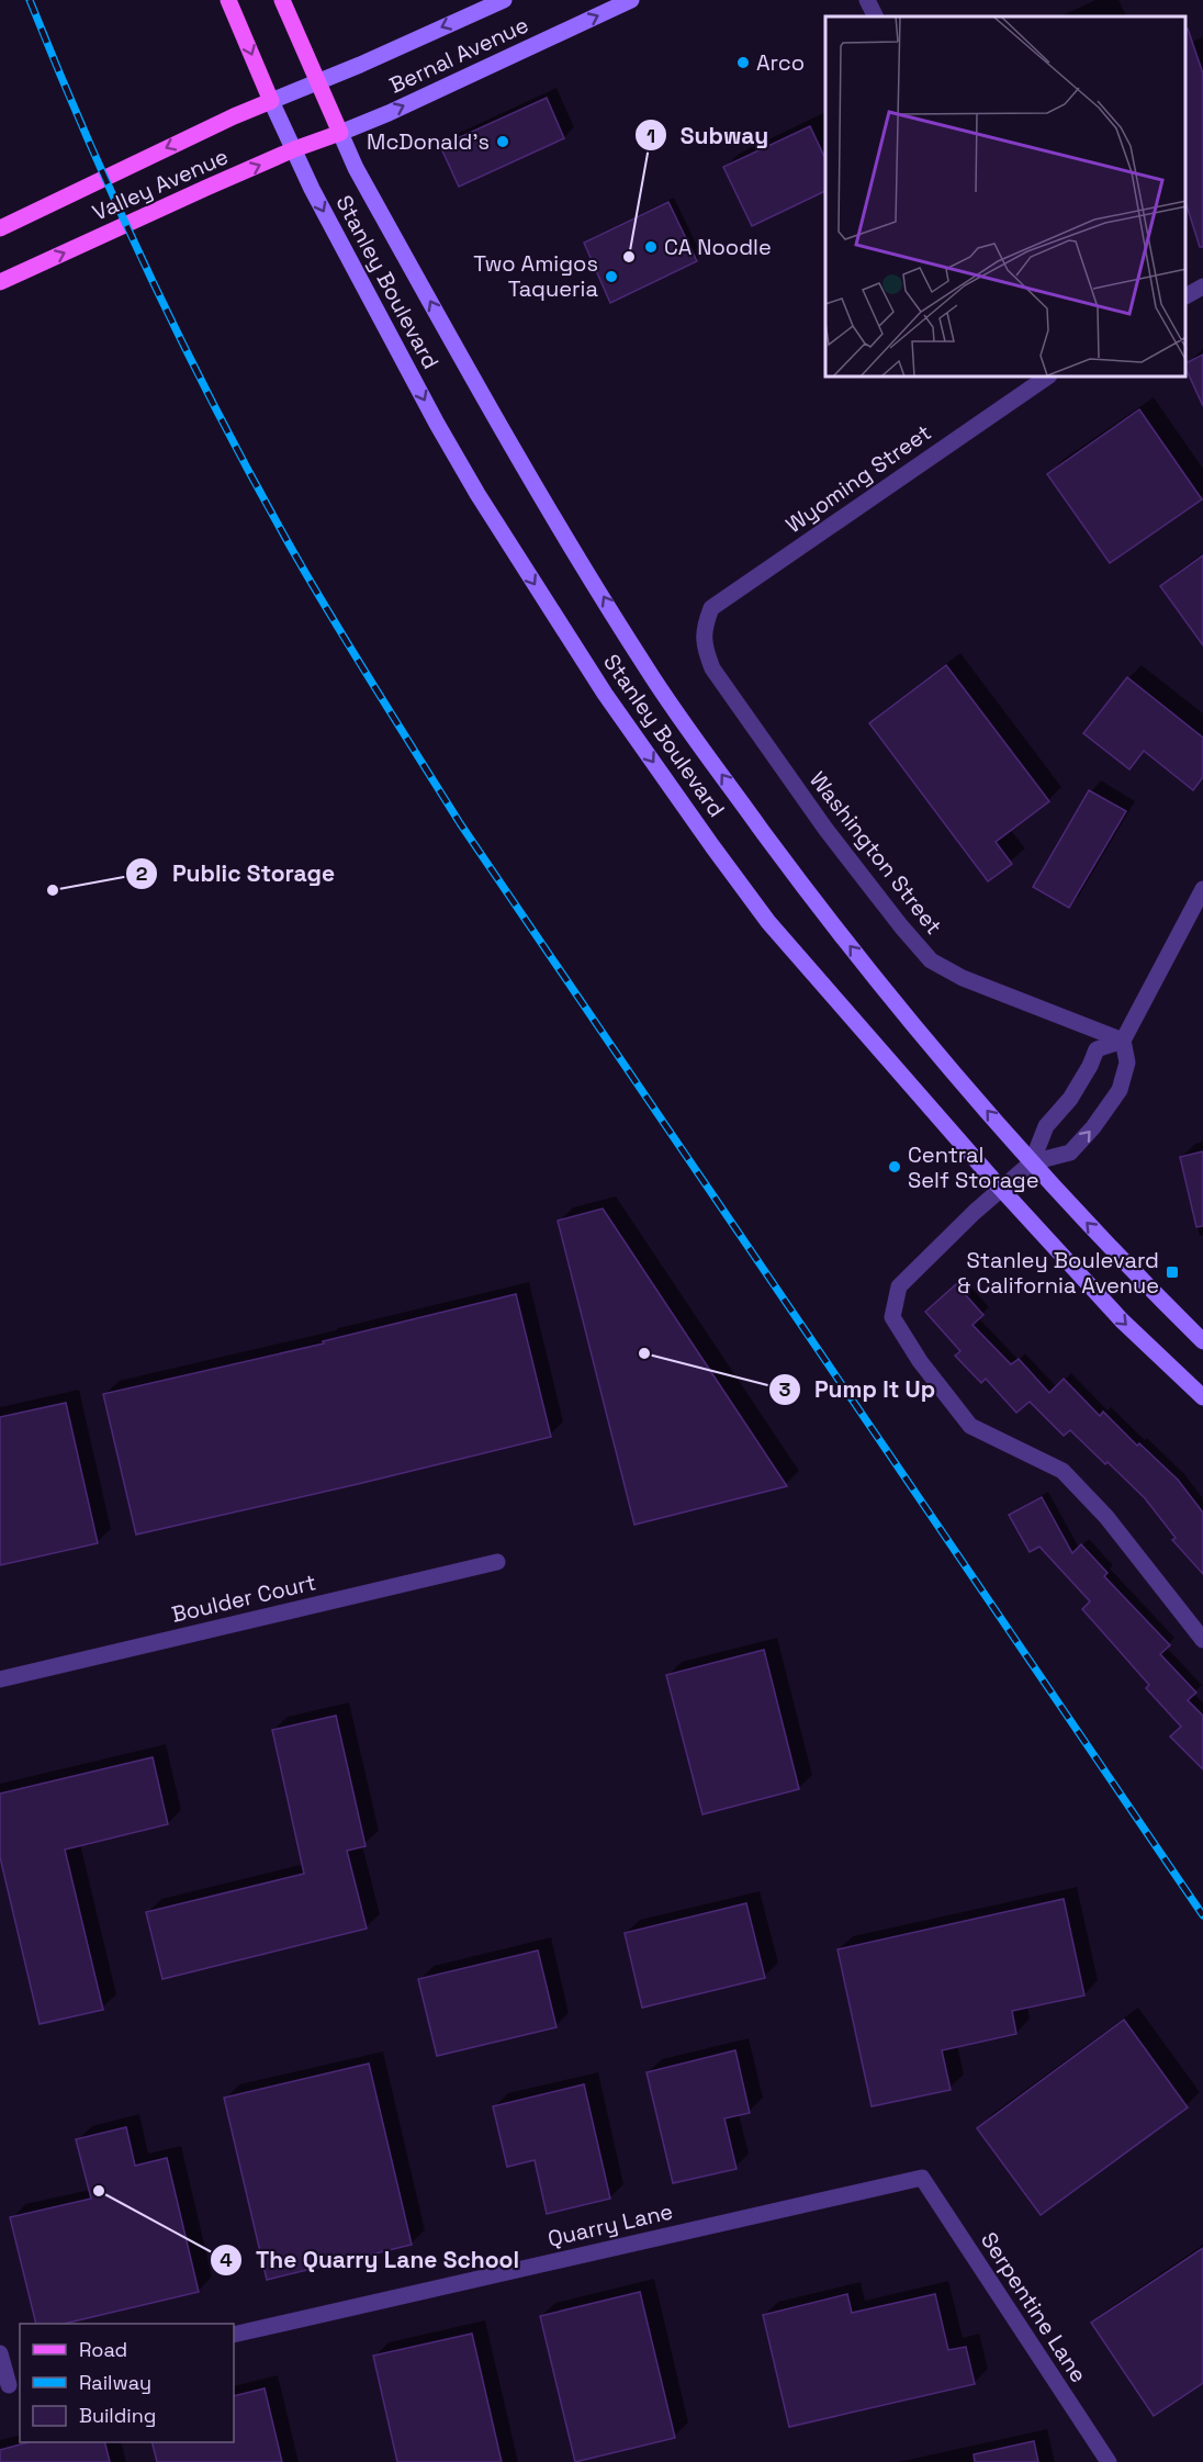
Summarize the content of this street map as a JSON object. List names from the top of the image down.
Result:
{
  "streets": {
    "main road": ["Bernal Avenue", "Valley Avenue", "Stanley Boulevard"],
    "street": [
      "Wyoming Street",
      "Washington Street",
      "Boulder Court",
      "Quarry Lane",
      "Serpentine Lane"
    ]
  },
  "crossings": [
    ["Bernal Avenue", "Valley Avenue"],
    ["Bernal Avenue", "Stanley Boulevard"],
    ["Valley Avenue", "Stanley Boulevard"],
    ["Wyoming Street", "Washington Street"],
    ["Quarry Lane", "Serpentine Lane"]
  ],
  "places": {
    "other": [
      "Arco",
      "McDonald's",
      "CA Noodle",
      "Subway",
      "Two Amigos Taqueria",
      "Public Storage",
      "Central Self Storage",
      "Pump It Up",
      "The Quarry Lane School"
    ],
    "transit": ["Stanley Boulevard & California Avenue"]
  },
  "legend": ["Road", "Railway", "Building"]
}
